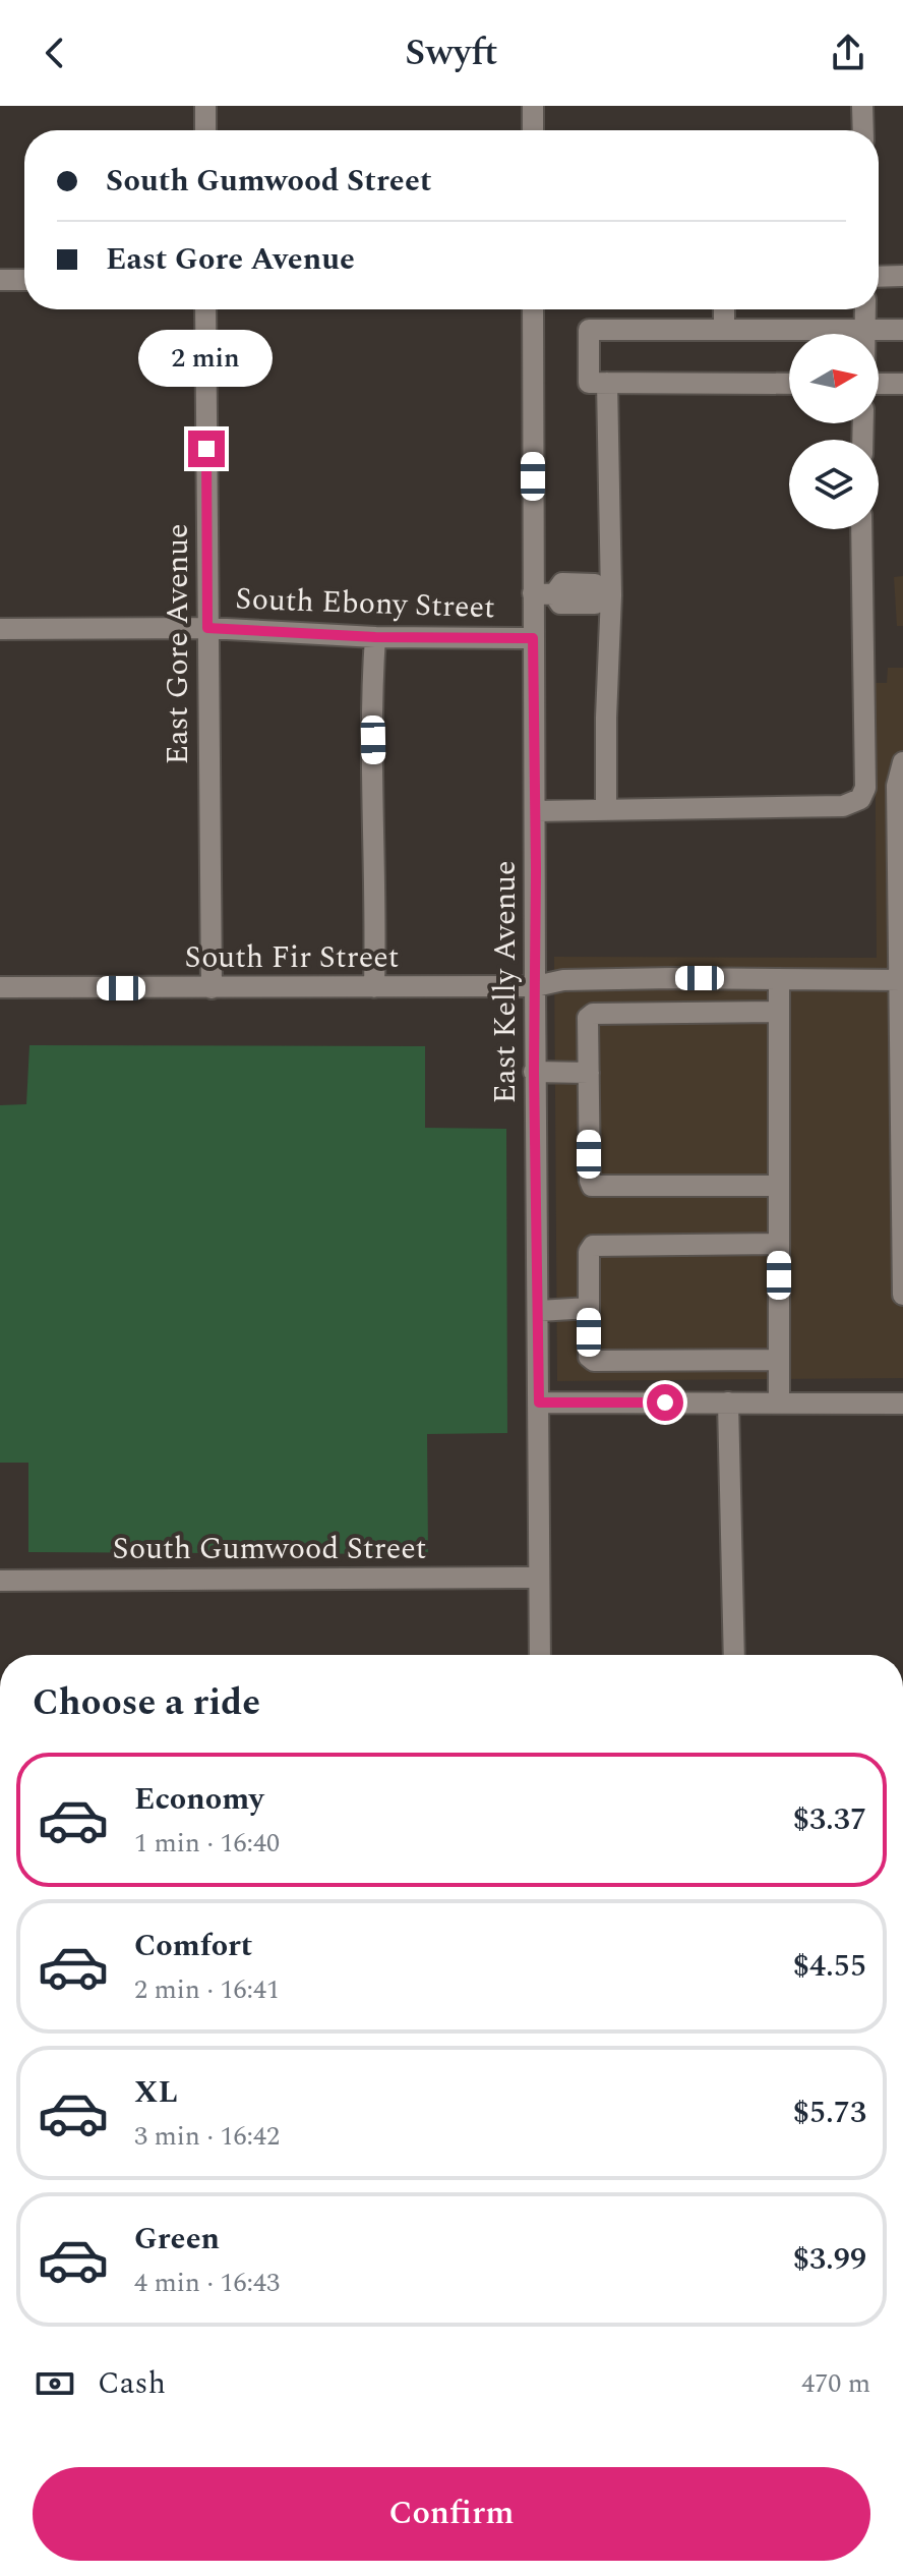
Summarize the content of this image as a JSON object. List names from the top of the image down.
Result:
{
  "streets": {
    "street": [
      "South Ebony Street",
      "East Gore Avenue",
      "South Fir Street",
      "East Kelly Avenue",
      "South Gumwood Street"
    ]
  },
  "crossings": [
    ["South Ebony Street", "East Gore Avenue"],
    ["South Ebony Street", "East Kelly Avenue"],
    ["East Gore Avenue", "South Fir Street"],
    ["South Fir Street", "East Kelly Avenue"],
    ["East Kelly Avenue", "South Gumwood Street"]
  ],
  "north": "right",
  "page": {
    "header": "Swyft",
    "banner": ["South Gumwood Street", "East Gore Avenue"],
    "bubble": "2 min",
    "heading": "Choose a ride",
    "list": [
      {
        "name": "Economy",
        "note": "1 min · 16:40",
        "value": "$3.37"
      },
      {
        "name": "Comfort",
        "note": "2 min · 16:41",
        "value": "$4.55"
      },
      {
        "name": "XL",
        "note": "3 min · 16:42",
        "value": "$5.73"
      },
      {
        "name": "Green",
        "note": "4 min · 16:43",
        "value": "$3.99"
      }
    ],
    "pay": ["Cash", "470 m"],
    "buttons": "Confirm"
  }
}
